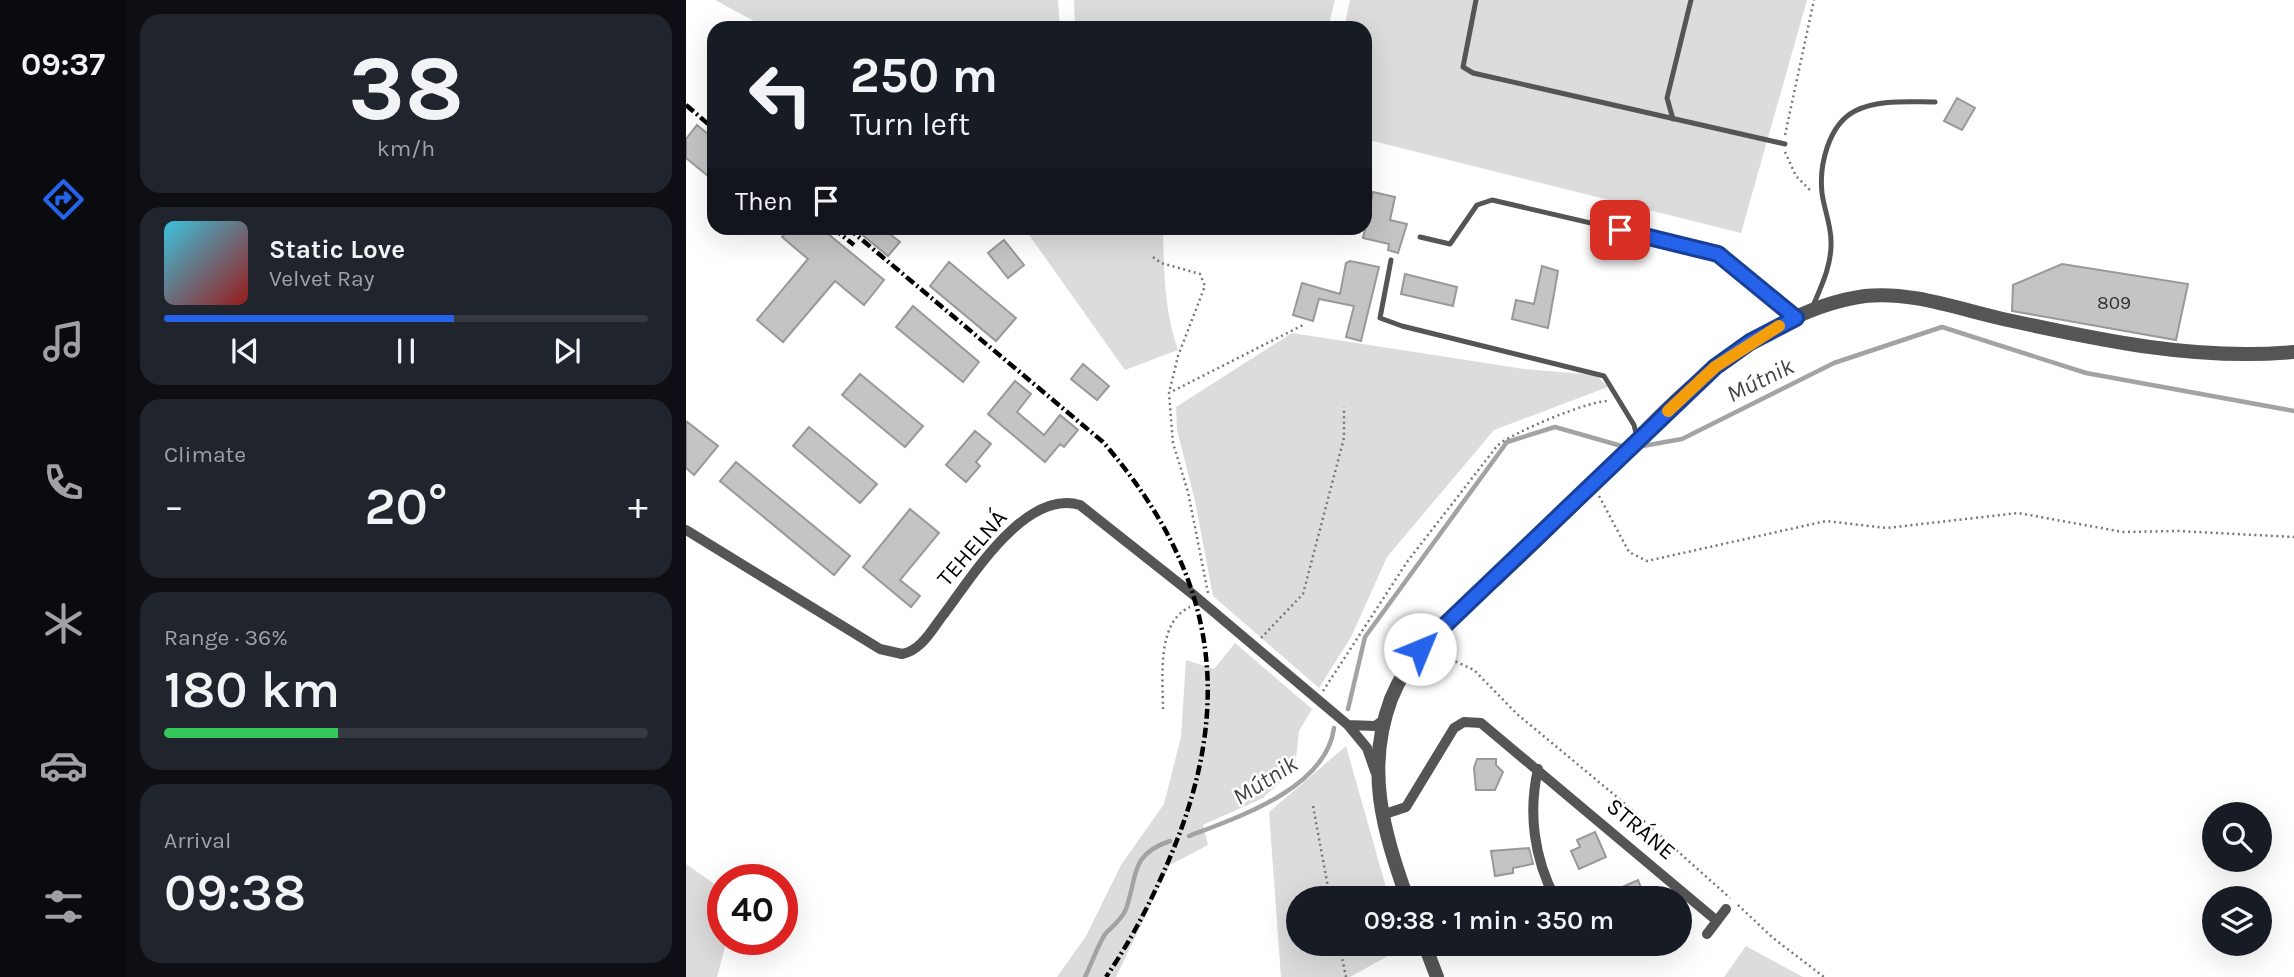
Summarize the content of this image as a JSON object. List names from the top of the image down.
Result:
{
  "streets": {
    "street": ["TEHELNÁ", "STRÁNE"]
  },
  "water": ["Mútnik"],
  "house_numbers": ["809"],
  "page": {
    "tabs": "09:37",
    "tile": [
      ["38", "km/h"],
      "Climate",
      ["Range · 36%", "180 km"],
      ["Arrival", "09:38"]
    ],
    "turn": ["250 m", "Turn left"],
    "then": "Then",
    "song": ["Static Love", "Velvet Ray"],
    "heat": ["−", "20°", "+"],
    "limit": "40",
    "trip": "09:38 · 1 min · 350 m"
  }
}
